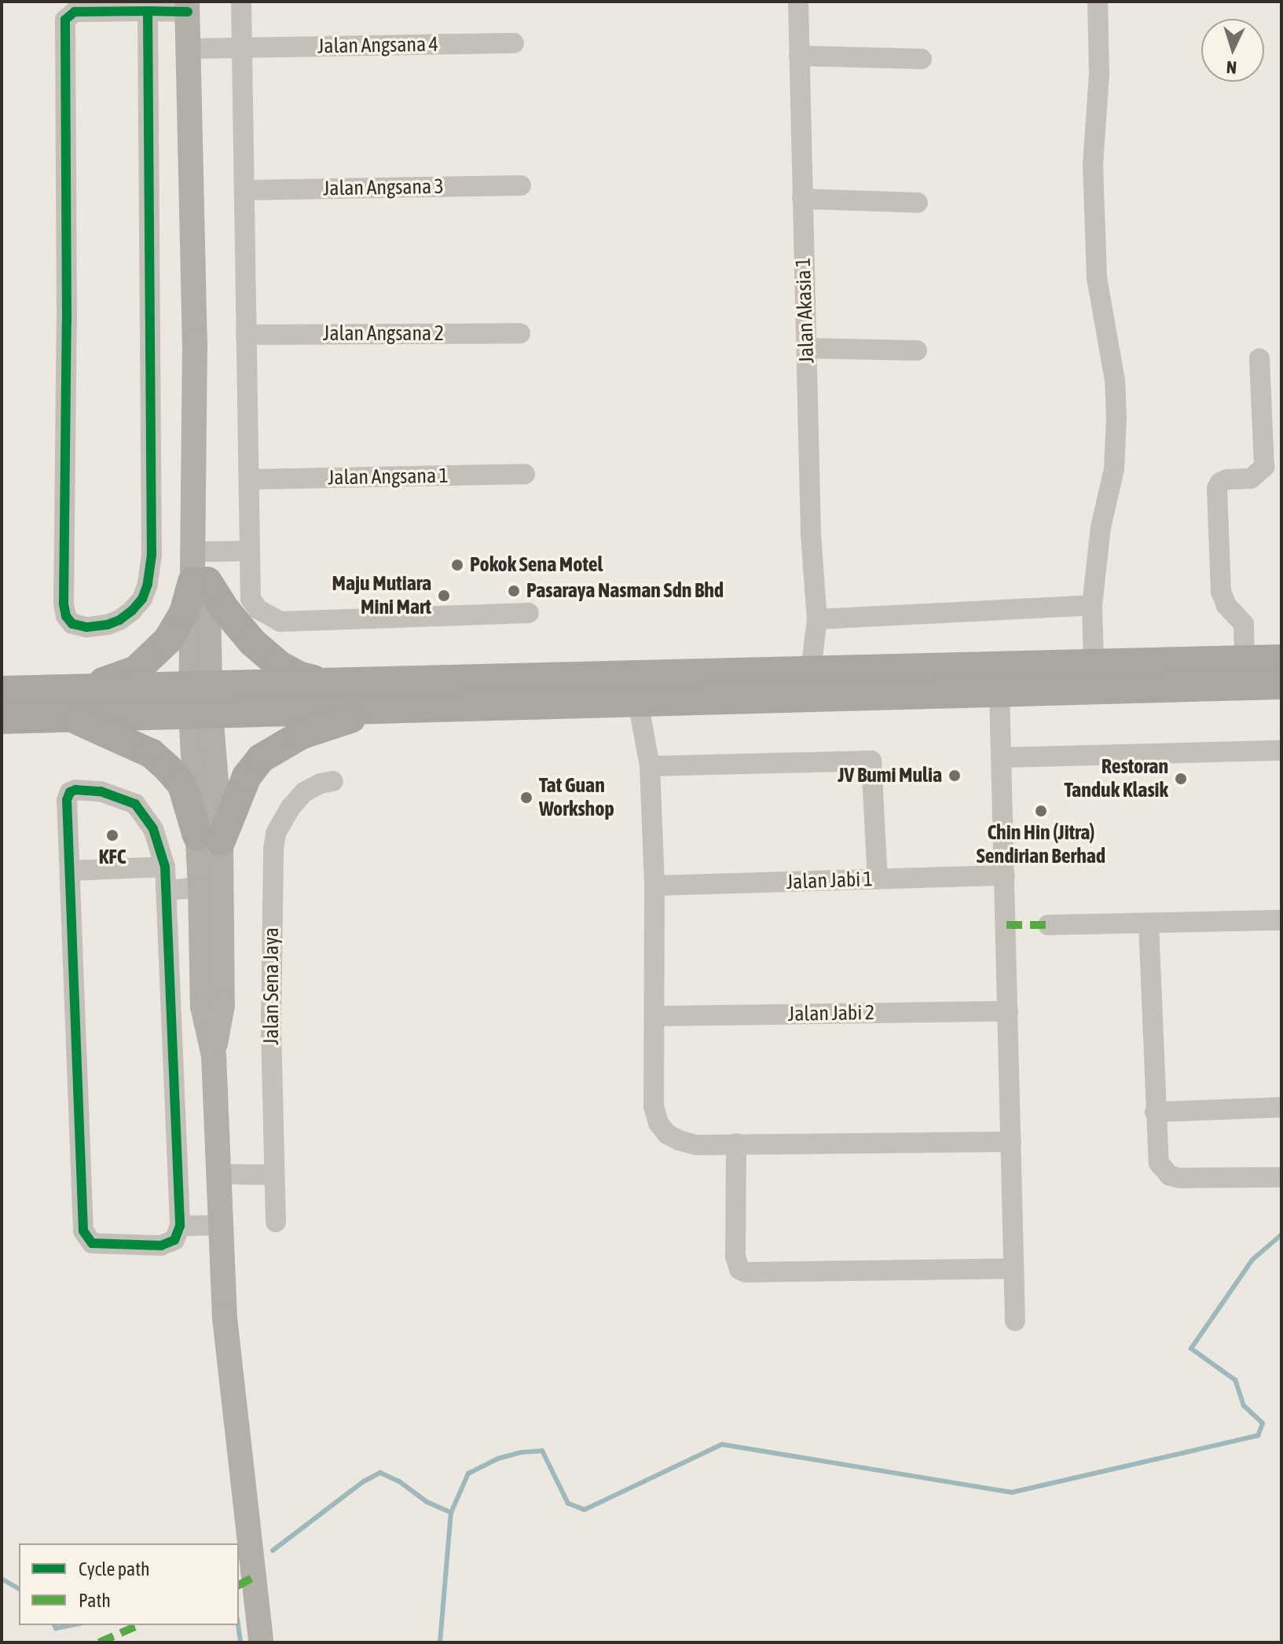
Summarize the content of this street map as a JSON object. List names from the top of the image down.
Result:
{
  "streets": {
    "street": [
      "Jalan Angsana 4",
      "Jalan Angsana 3",
      "Jalan Akasia 1",
      "Jalan Angsana 2",
      "Jalan Angsana 1",
      "Jalan Jabi 1",
      "Jalan Sena Jaya",
      "Jalan Jabi 2"
    ]
  },
  "places": [
    "Pokok Sena Motel",
    "Pasaraya Nasman Sdn Bhd",
    "Maju Mutiara Mini Mart",
    "JV Bumi Mulia",
    "Restoran Tanduk Klasik",
    "Tat Guan Workshop",
    "Chin Hin (Jitra) Sendirian Berhad",
    "KFC"
  ],
  "legend": ["Cycle path", "Path"],
  "north": "bottom"
}
